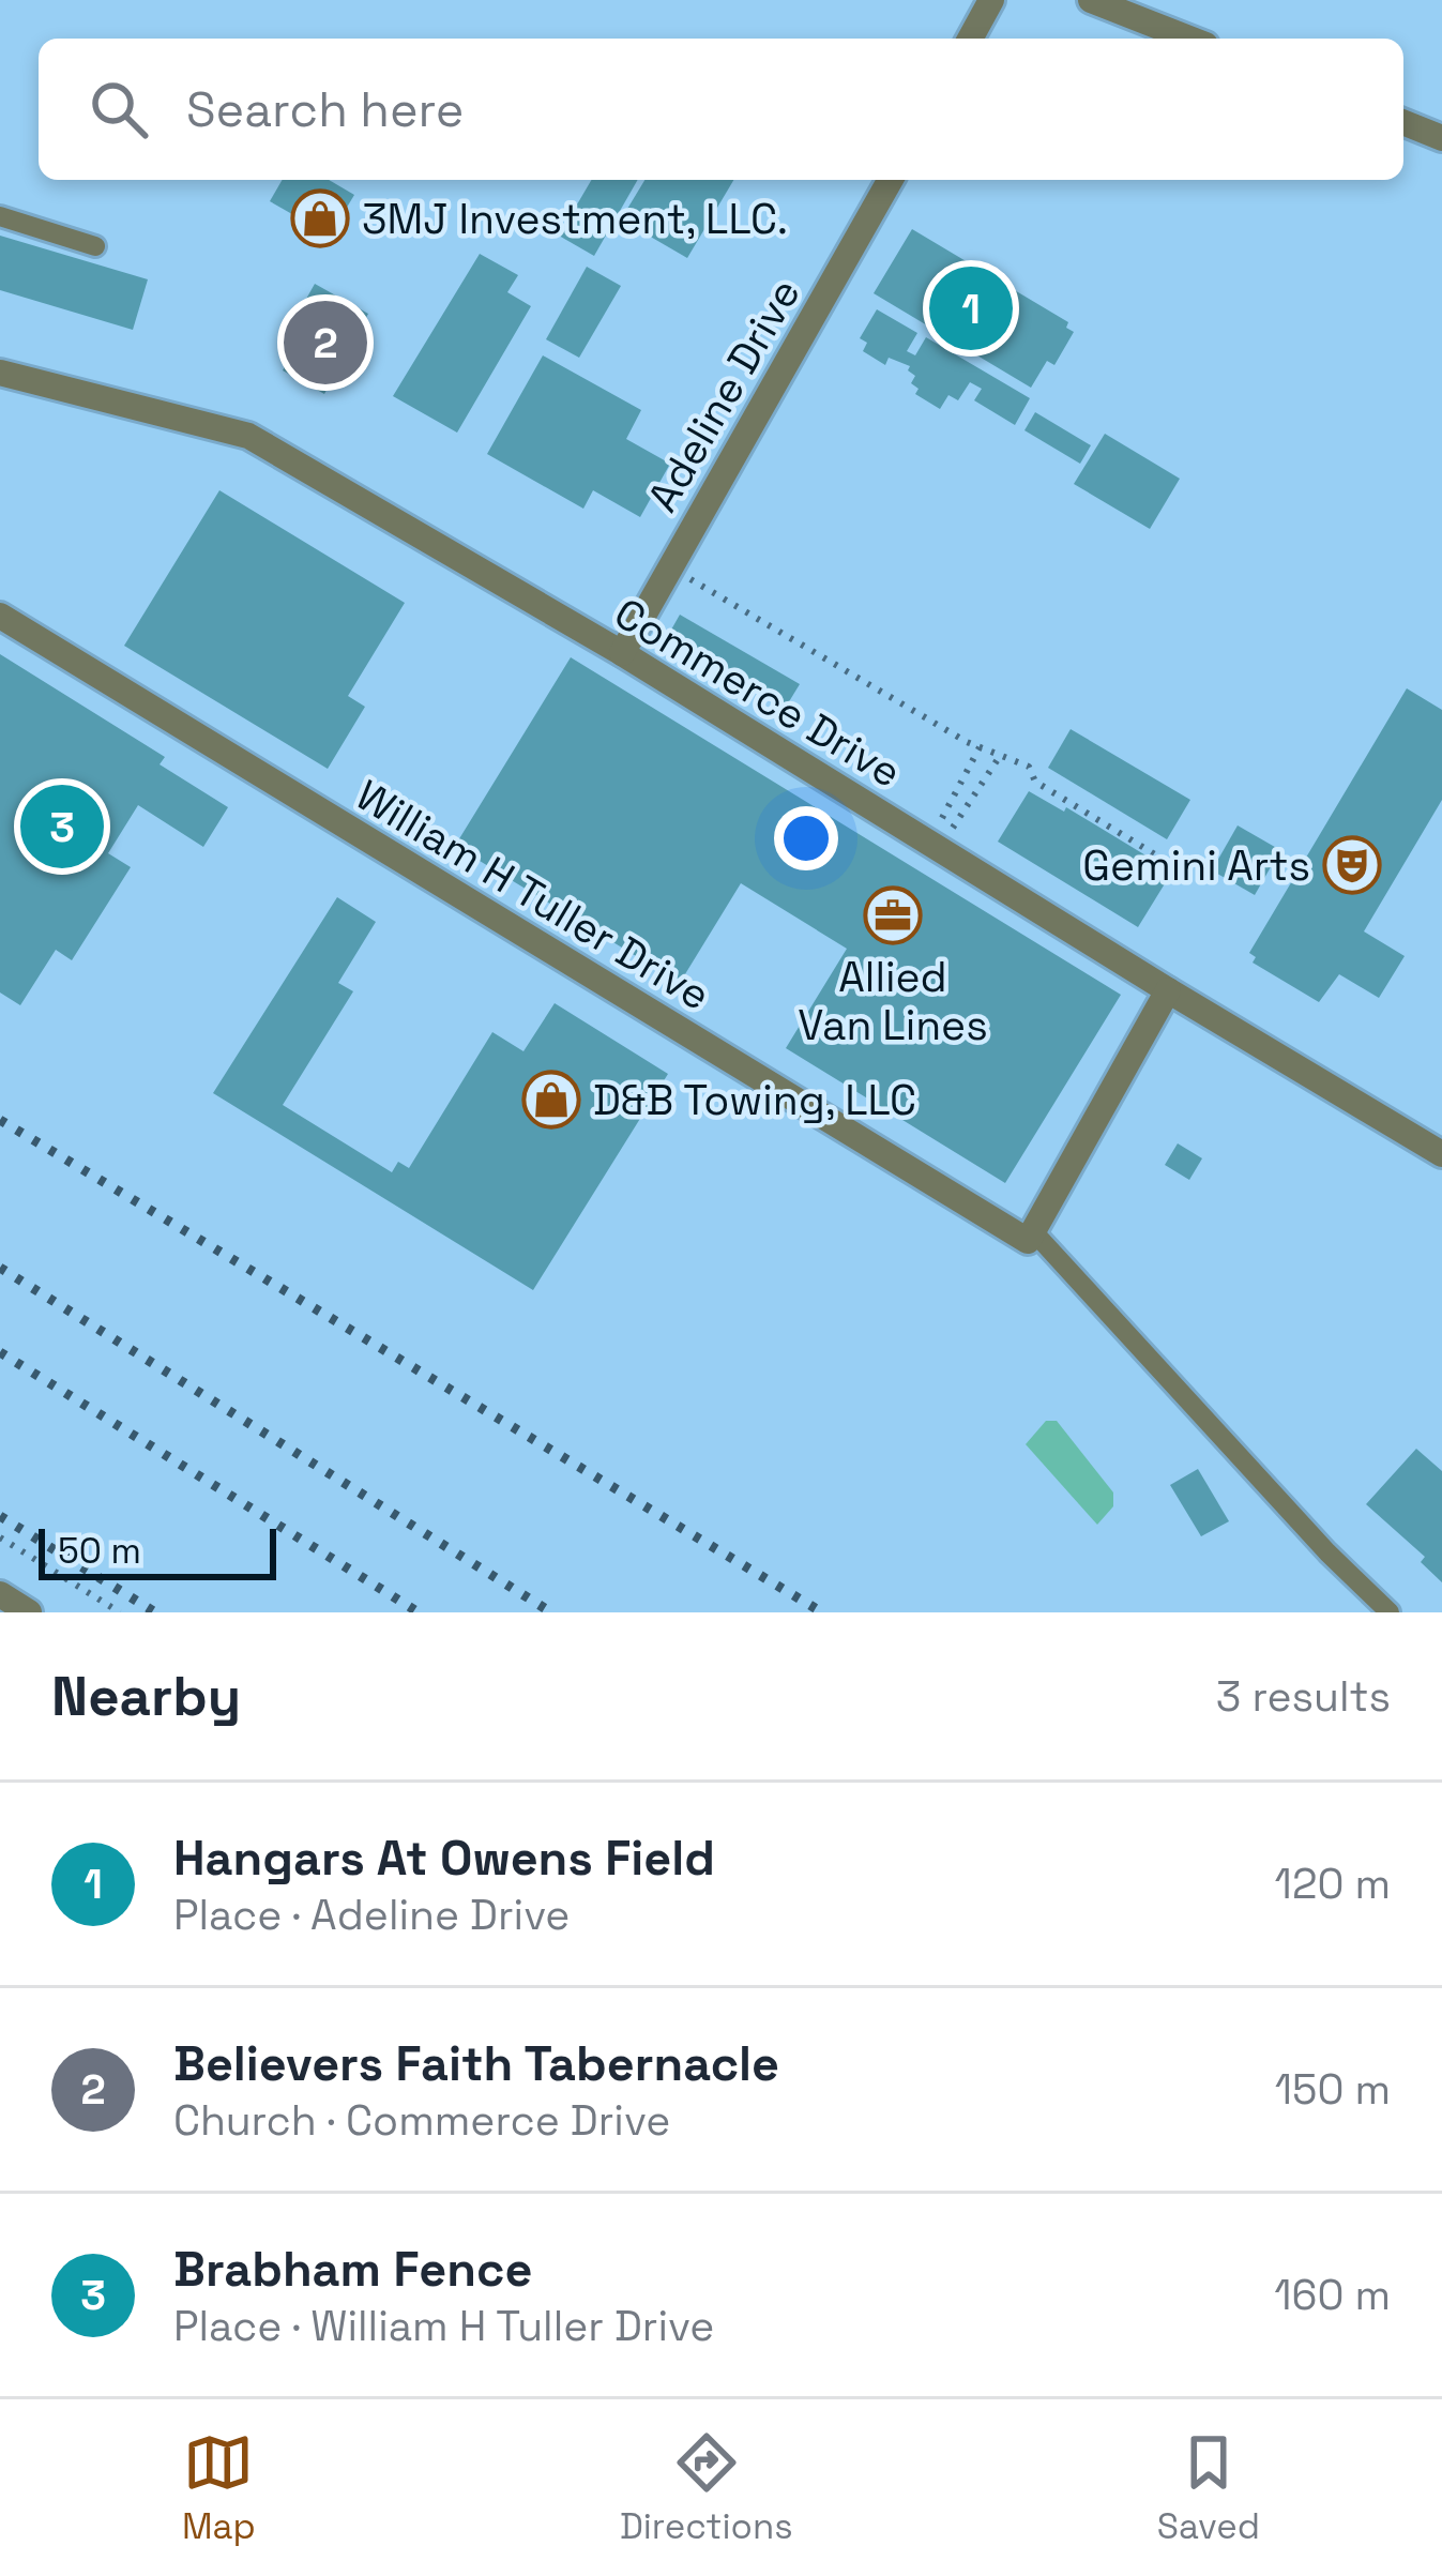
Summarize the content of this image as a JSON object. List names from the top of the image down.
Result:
{
  "streets": {
    "street": ["Adeline Drive", "Commerce Drive", "William H Tuller Drive"]
  },
  "crossings": [
    ["Adeline Drive", "Commerce Drive"]
  ],
  "places": {
    "shop": ["3MJ Investment, LLC.", "D&B Towing, LLC"],
    "theatre": ["Gemini Arts"],
    "office": ["Allied Van Lines"]
  },
  "scale_bar": "50 m",
  "page": {
    "search": "Search here",
    "pins": ["1", "2", "3"],
    "scale": "50 m",
    "heading": ["Nearby", "3 results"],
    "list": [
      {
        "mark": "1",
        "name": "Hangars At Owens Field",
        "note": "Place · Adeline Drive",
        "value": "120 m"
      },
      {
        "mark": "2",
        "name": "Believers Faith Tabernacle",
        "note": "Church · Commerce Drive",
        "value": "150 m"
      },
      {
        "mark": "3",
        "name": "Brabham Fence",
        "note": "Place · William H Tuller Drive",
        "value": "160 m"
      }
    ],
    "nav": ["Map", "Directions", "Saved"]
  }
}
